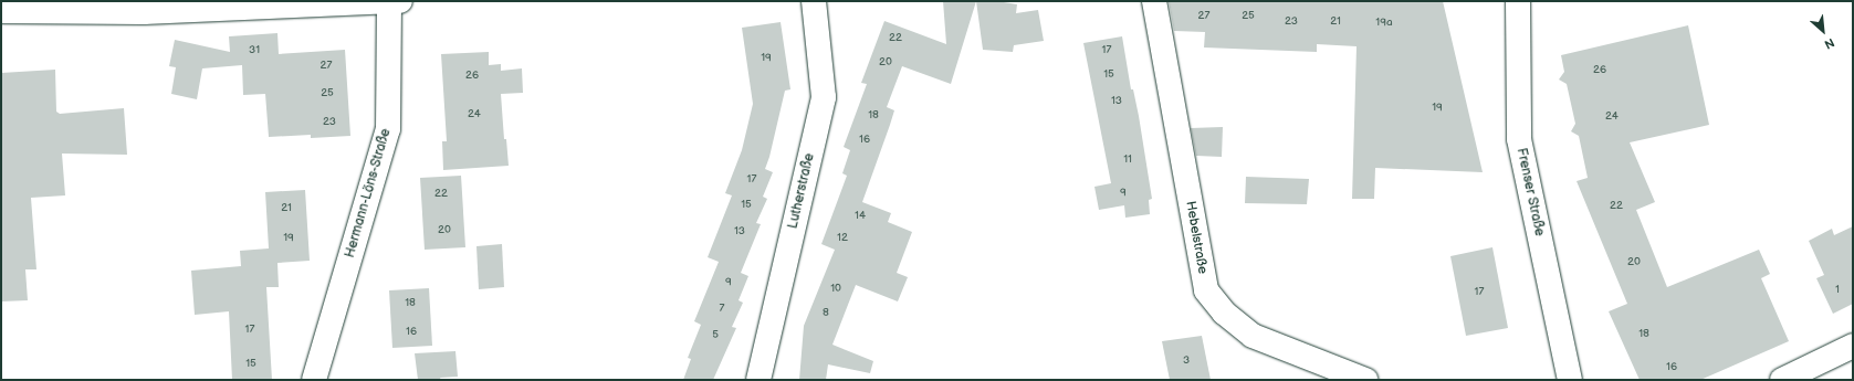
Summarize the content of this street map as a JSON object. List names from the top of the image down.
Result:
{
  "streets": {
    "street": [
      "Lutherstraße",
      "Frenser Straße",
      "Hermann-Löns-Straße",
      "Hebelstraße"
    ]
  },
  "house_numbers": [
    "27",
    "25",
    "23",
    "21",
    "19a",
    "22",
    "31",
    "17",
    "19",
    "20",
    "27",
    "26",
    "15",
    "26",
    "25",
    "13",
    "19",
    "24",
    "18",
    "24",
    "23",
    "16",
    "11",
    "17",
    "9",
    "22",
    "15",
    "22",
    "21",
    "14",
    "20",
    "13",
    "19",
    "12",
    "20",
    "9",
    "10",
    "1",
    "17",
    "18",
    "7",
    "8",
    "17",
    "16",
    "18",
    "5",
    "3",
    "15",
    "16"
  ],
  "north": "bottom right"
}
